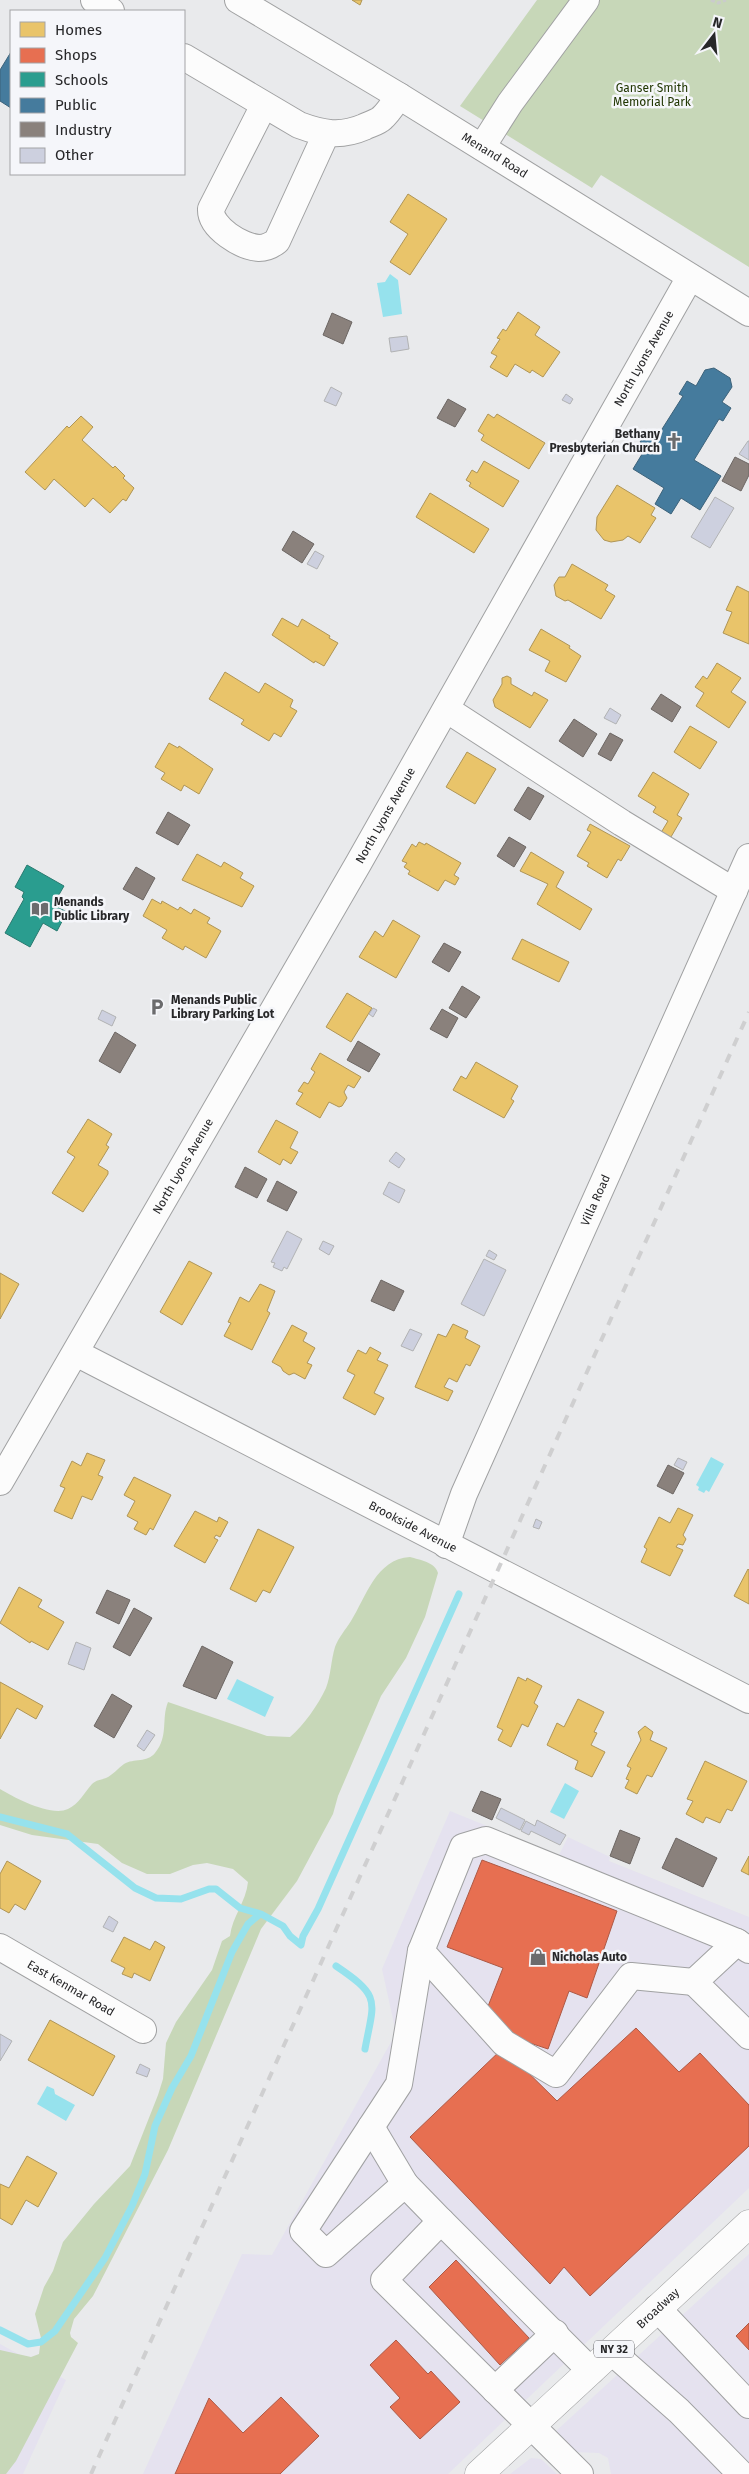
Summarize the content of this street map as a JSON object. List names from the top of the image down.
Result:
{
  "streets": {
    "main road": ["Broadway", "NY 32"],
    "street": [
      "Menand Road",
      "North Lyons Avenue",
      "Villa Road",
      "Brookside Avenue",
      "East Kenmar Road"
    ]
  },
  "crossings": [
    ["Menand Road", "North Lyons Avenue"],
    ["North Lyons Avenue", "Brookside Avenue"],
    ["Villa Road", "Brookside Avenue"]
  ],
  "parks": ["Ganser Smith Memorial Park"],
  "places": {
    "church": ["Bethany Presbyterian Church"],
    "library": ["Menands Public Library"],
    "parking": ["Menands Public Library Parking Lot"],
    "shop": ["Nicholas Auto"]
  },
  "legend": [
    "Homes",
    "Shops",
    "Schools",
    "Public",
    "Industry",
    "Other"
  ],
  "north": "top"
}
